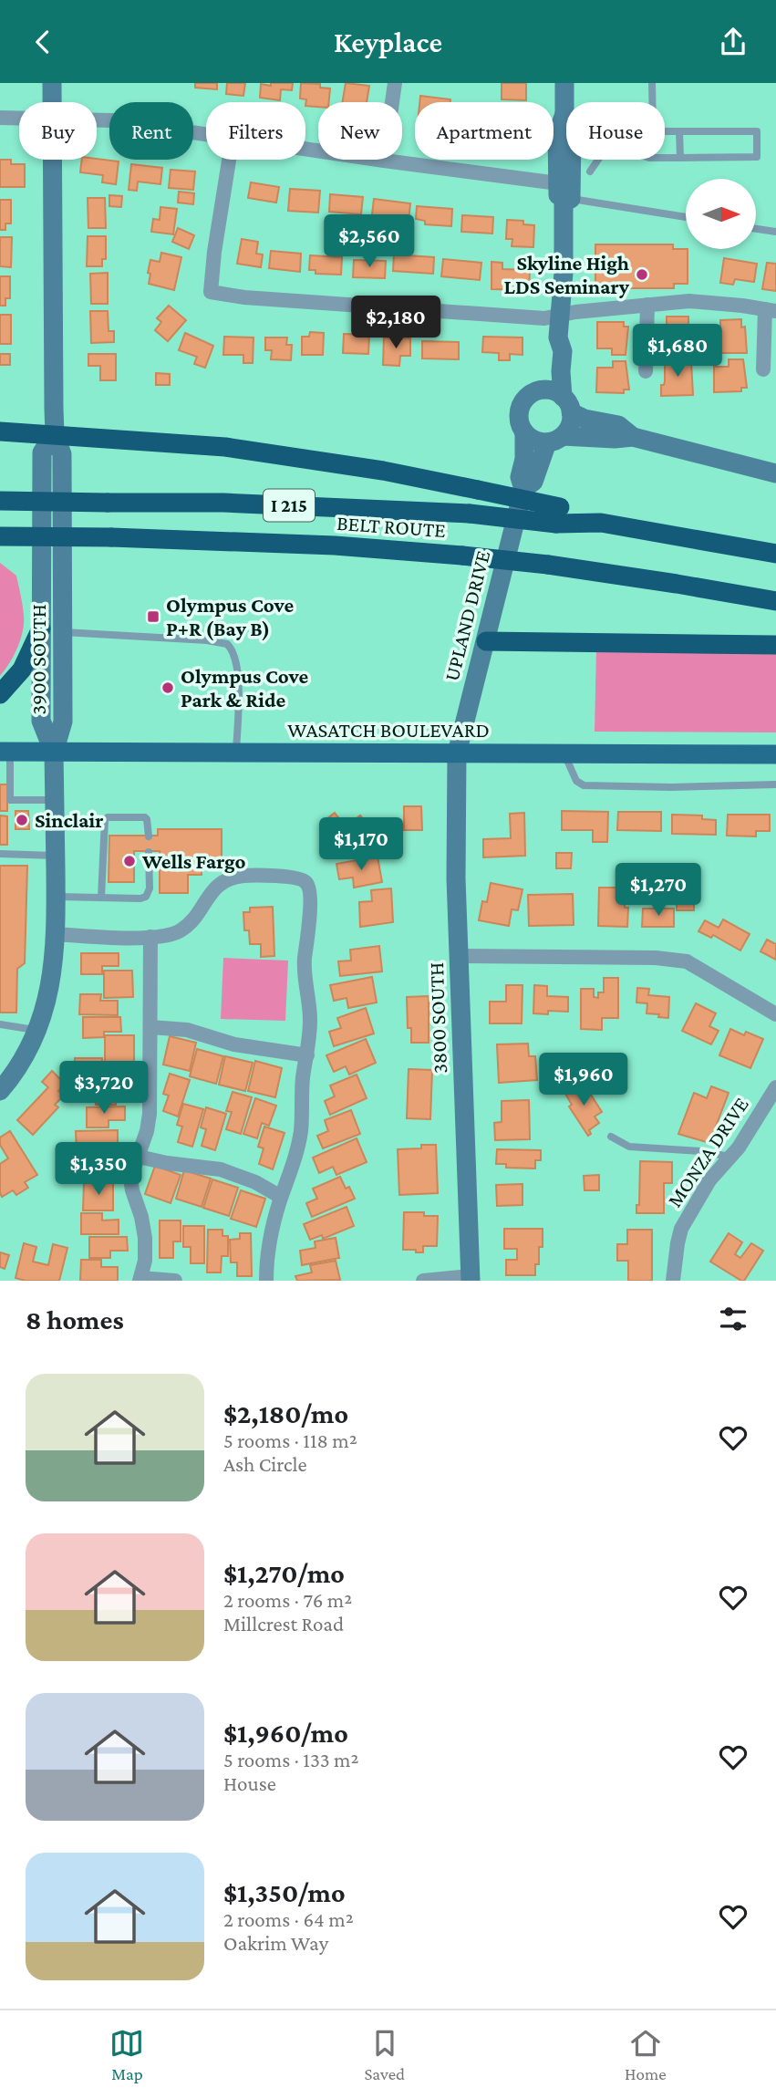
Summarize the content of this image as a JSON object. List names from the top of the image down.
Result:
{
  "streets": {
    "highway": ["I 215", "BELT ROUTE"],
    "main road": ["WASATCH BOULEVARD"],
    "street": [
      "UPLAND DRIVE",
      "3900 SOUTH",
      "3800 SOUTH",
      "MONZA DRIVE"
    ]
  },
  "crossings": [
    ["UPLAND DRIVE", "WASATCH BOULEVARD"],
    ["UPLAND DRIVE", "3800 SOUTH"],
    ["3900 SOUTH", "WASATCH BOULEVARD"],
    ["WASATCH BOULEVARD", "3800 SOUTH"]
  ],
  "places": {
    "other": [
      "Skyline High LDS Seminary",
      "Olympus Cove Park & Ride",
      "Sinclair",
      "Wells Fargo"
    ],
    "transit": ["Olympus Cove P+R (Bay B)"]
  },
  "north": "right",
  "page": {
    "header": "Keyplace",
    "chip": [
      "Buy",
      "Rent",
      "Filters",
      "New",
      "Apartment",
      "House"
    ],
    "price": [
      "$2,560",
      "$2,180",
      "$1,680",
      "$1,170",
      "$1,270",
      "$1,960",
      "$3,720",
      "$1,350"
    ],
    "heading": "8 homes",
    "list": [
      {
        "name": "$2,180/mo",
        "note": "5 rooms · 118 m² · Ash Circle"
      },
      {
        "name": "$1,270/mo",
        "note": "2 rooms · 76 m² · Millcrest Road"
      },
      {
        "name": "$1,960/mo",
        "note": "5 rooms · 133 m² · House"
      },
      {
        "name": "$1,350/mo",
        "note": "2 rooms · 64 m² · Oakrim Way"
      }
    ],
    "tabs": ["Map", "Saved", "Home"]
  }
}
